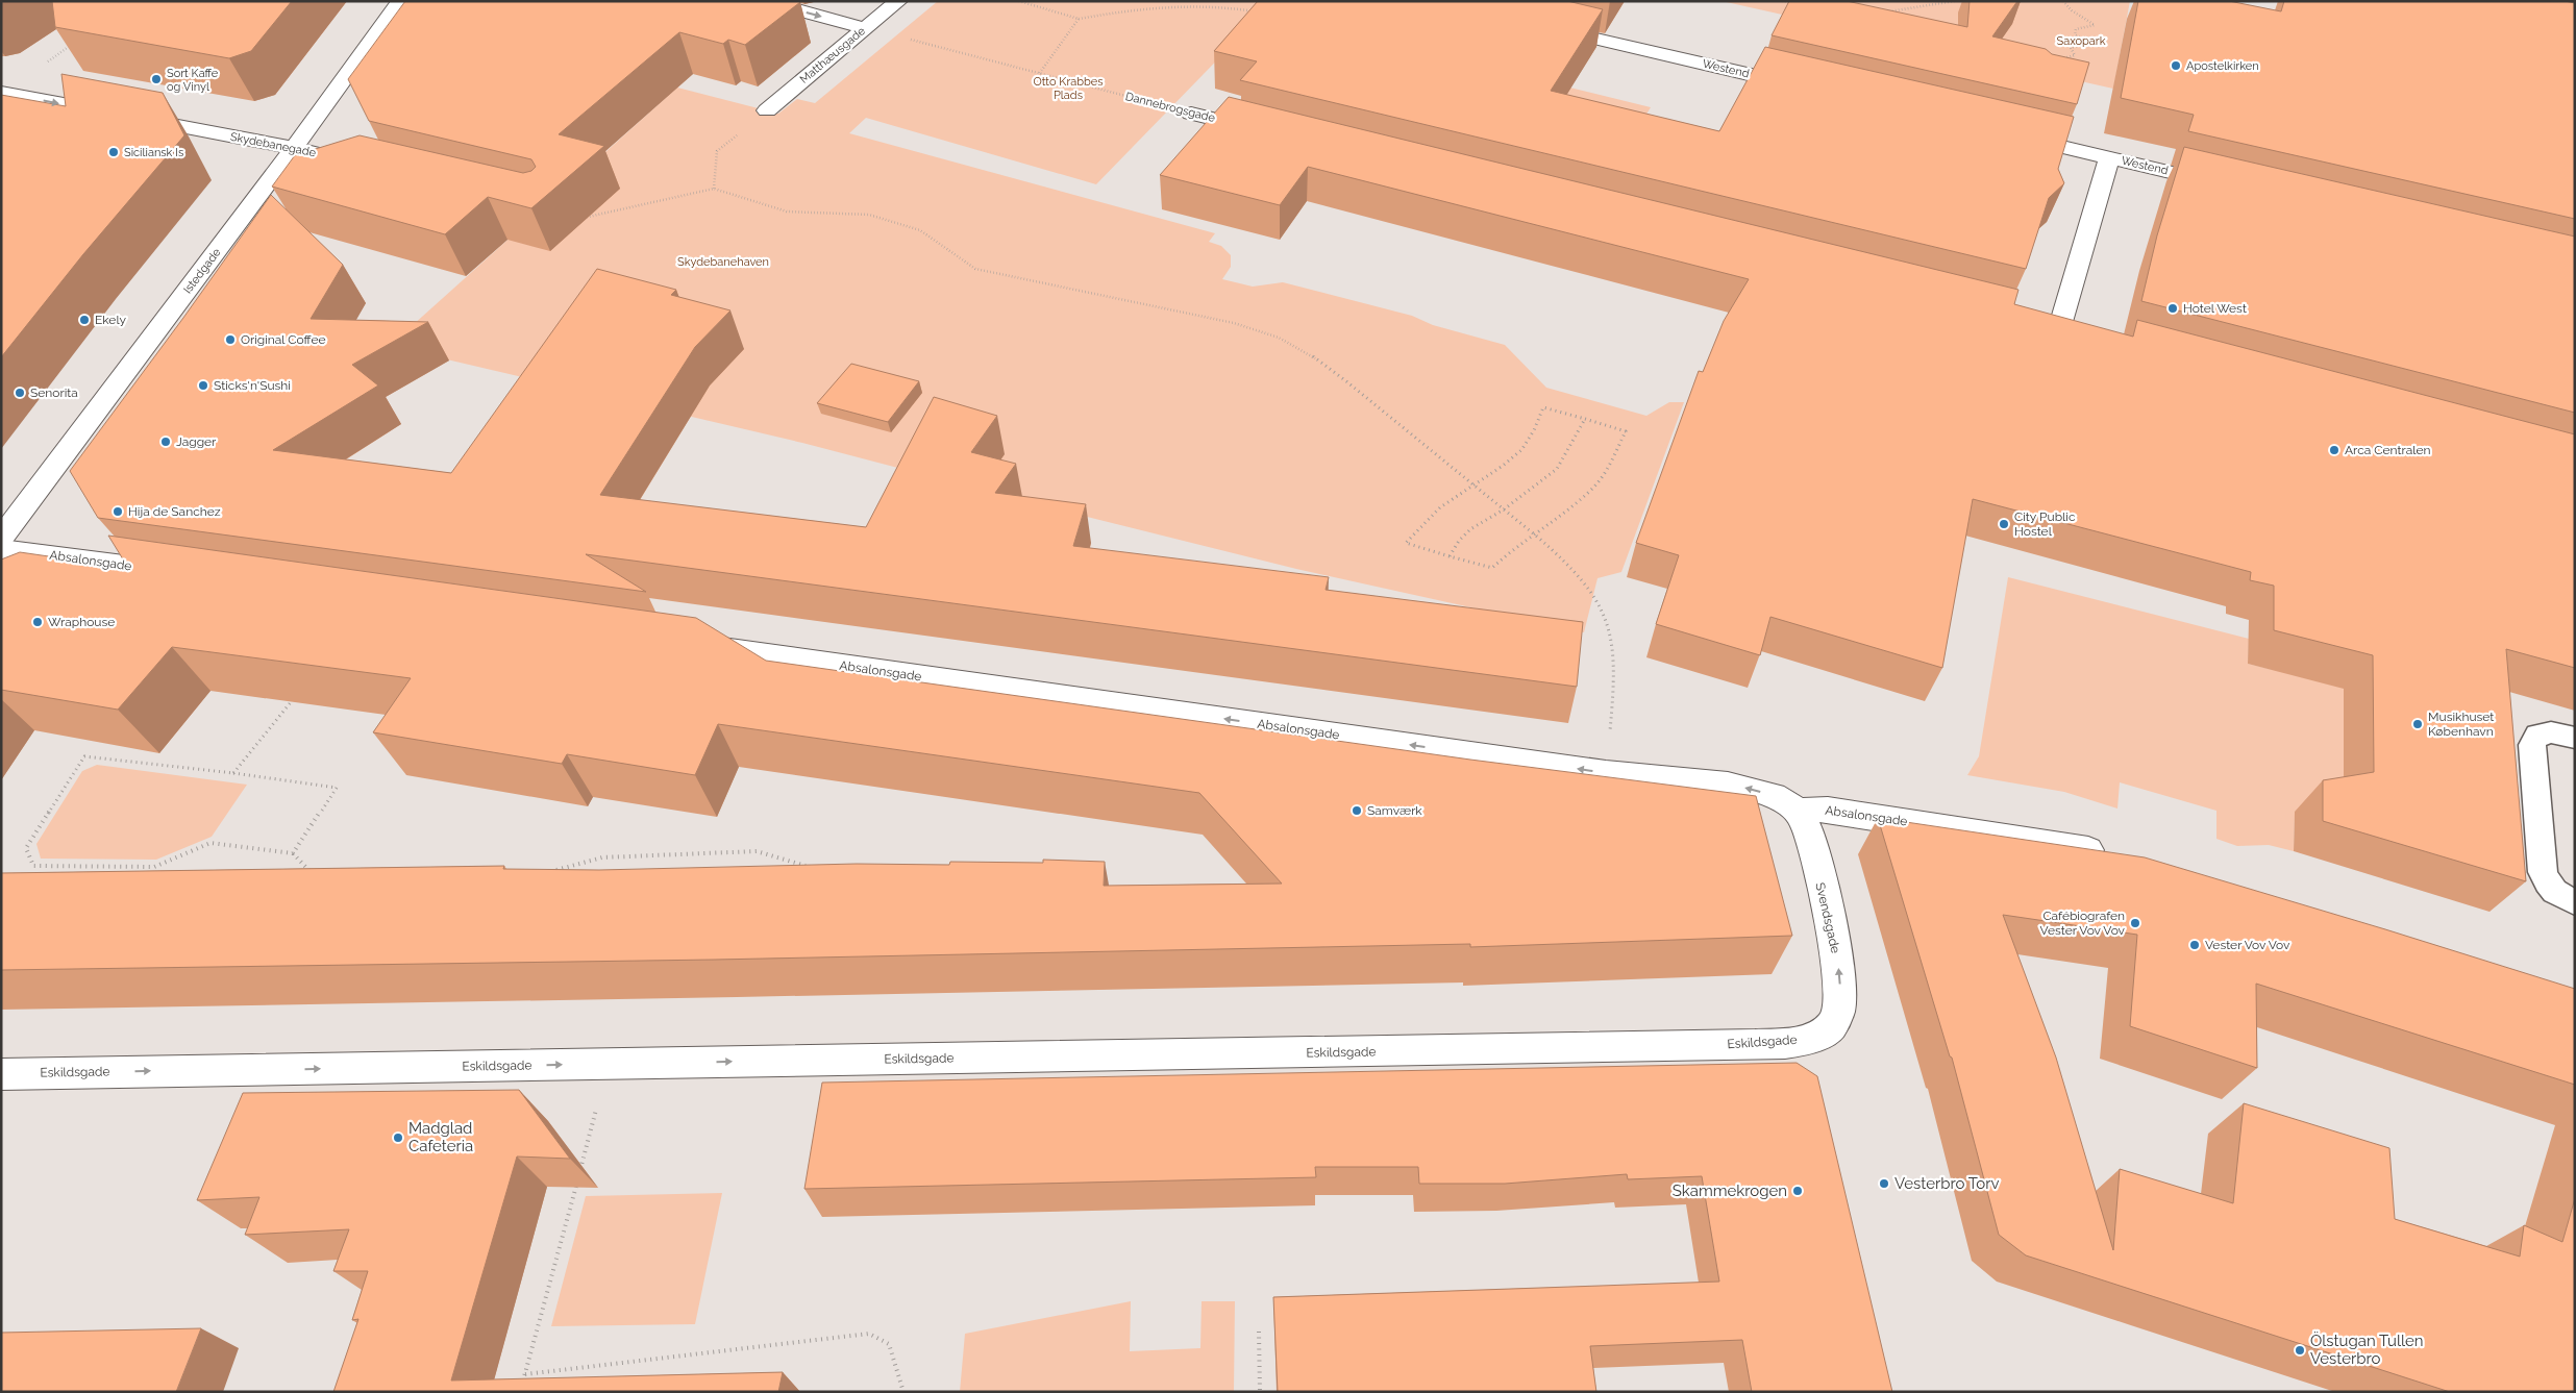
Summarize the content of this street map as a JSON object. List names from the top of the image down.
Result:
{
  "streets": {
    "street": [
      "Matthæusgade",
      "Westend",
      "Dannebrogsgade",
      "Skydebanegade",
      "Istedgade",
      "Absalonsgade",
      "Svendsgade",
      "Eskildsgade"
    ]
  },
  "crossings": [
    ["Matthæusgade", "Dannebrogsgade"],
    ["Skydebanegade", "Istedgade"],
    ["Absalonsgade", "Svendsgade"],
    ["Svendsgade", "Eskildsgade"]
  ],
  "one_way": [
    "Skydebanegade",
    "Absalonsgade",
    "Svendsgade",
    "Eskildsgade"
  ],
  "parks": ["Saxopark", "Otto Krabbes Plads", "Skydebanehaven"],
  "places": [
    "Apostelkirken",
    "Sort Kaffe og Vinyl",
    "Siciliansk Is",
    "Hotel West",
    "Ekely",
    "Original Coffee",
    "Sticks'n'Sushi",
    "Senorita",
    "Jagger",
    "Arca Centralen",
    "Hija de Sanchez",
    "City Public Hostel",
    "Wraphouse",
    "Musikhuset København",
    "Samværk",
    "Cafébiografen Vester Vov Vov",
    "Vester Vov Vov",
    "Madglad Cafeteria",
    "Vesterbro Torv",
    "Skammekrogen",
    "Ölstugan Tullen Vesterbro"
  ]
}
